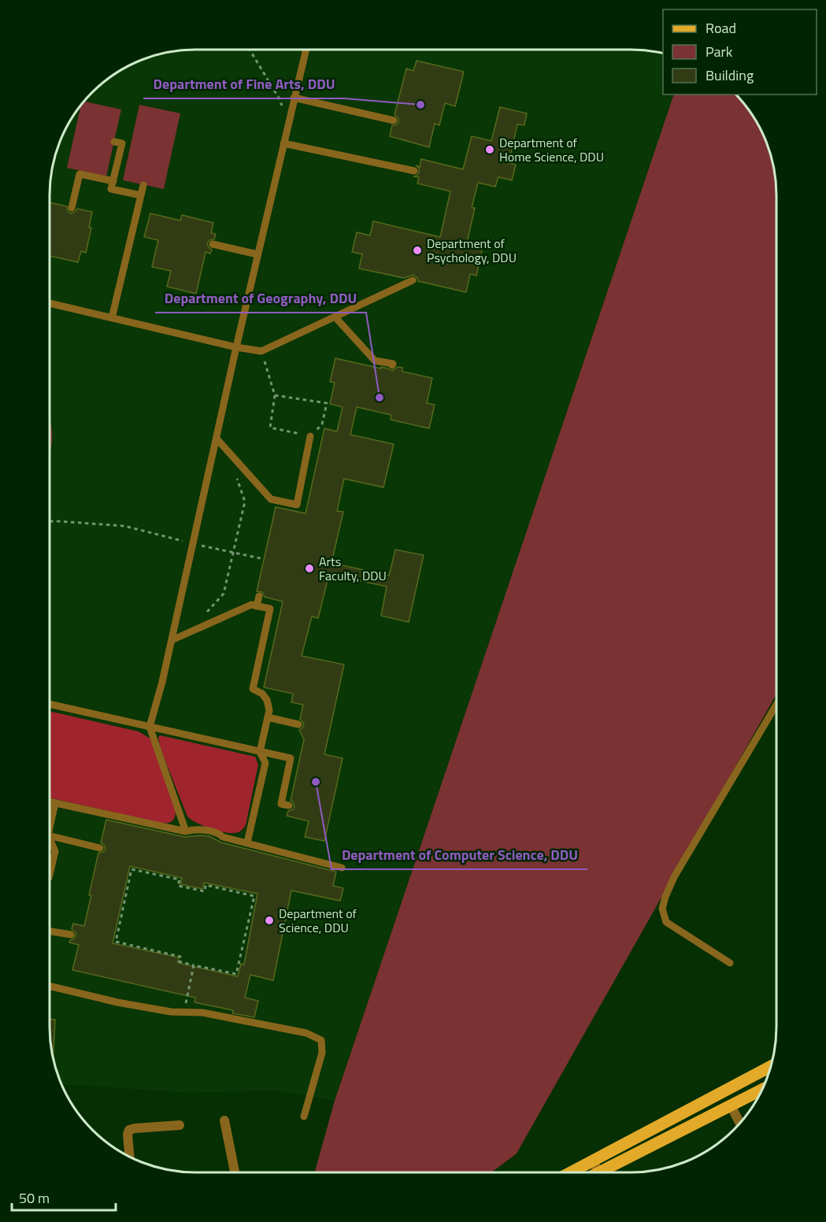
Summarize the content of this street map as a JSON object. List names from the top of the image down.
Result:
{
  "places": [
    "Department of Fine Arts, DDU",
    "Department of Home Science, DDU",
    "Department of Psychology, DDU",
    "Department of Geography, DDU",
    "Arts Faculty, DDU",
    "Department of Computer Science, DDU",
    "Department of Science, DDU"
  ],
  "legend": ["Road", "Park", "Building"],
  "scale_bar": "50 m"
}
